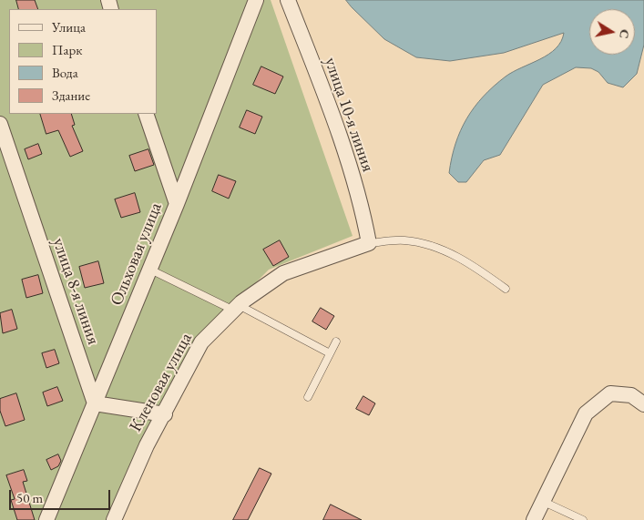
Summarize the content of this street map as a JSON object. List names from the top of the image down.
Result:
{
  "streets": {
    "street": [
      "улица 10-я линия",
      "Ольховая улица",
      "улица 8-я линия",
      "Кленовая улица"
    ]
  },
  "crossings": [
    ["улица 10-я линия", "Кленовая улица"],
    ["Ольховая улица", "улица 8-я линия"]
  ],
  "legend": [
    "Улица",
    "Парк",
    "Вода",
    "Здание"
  ],
  "scale_bar": "50 m",
  "north": "right"
}
